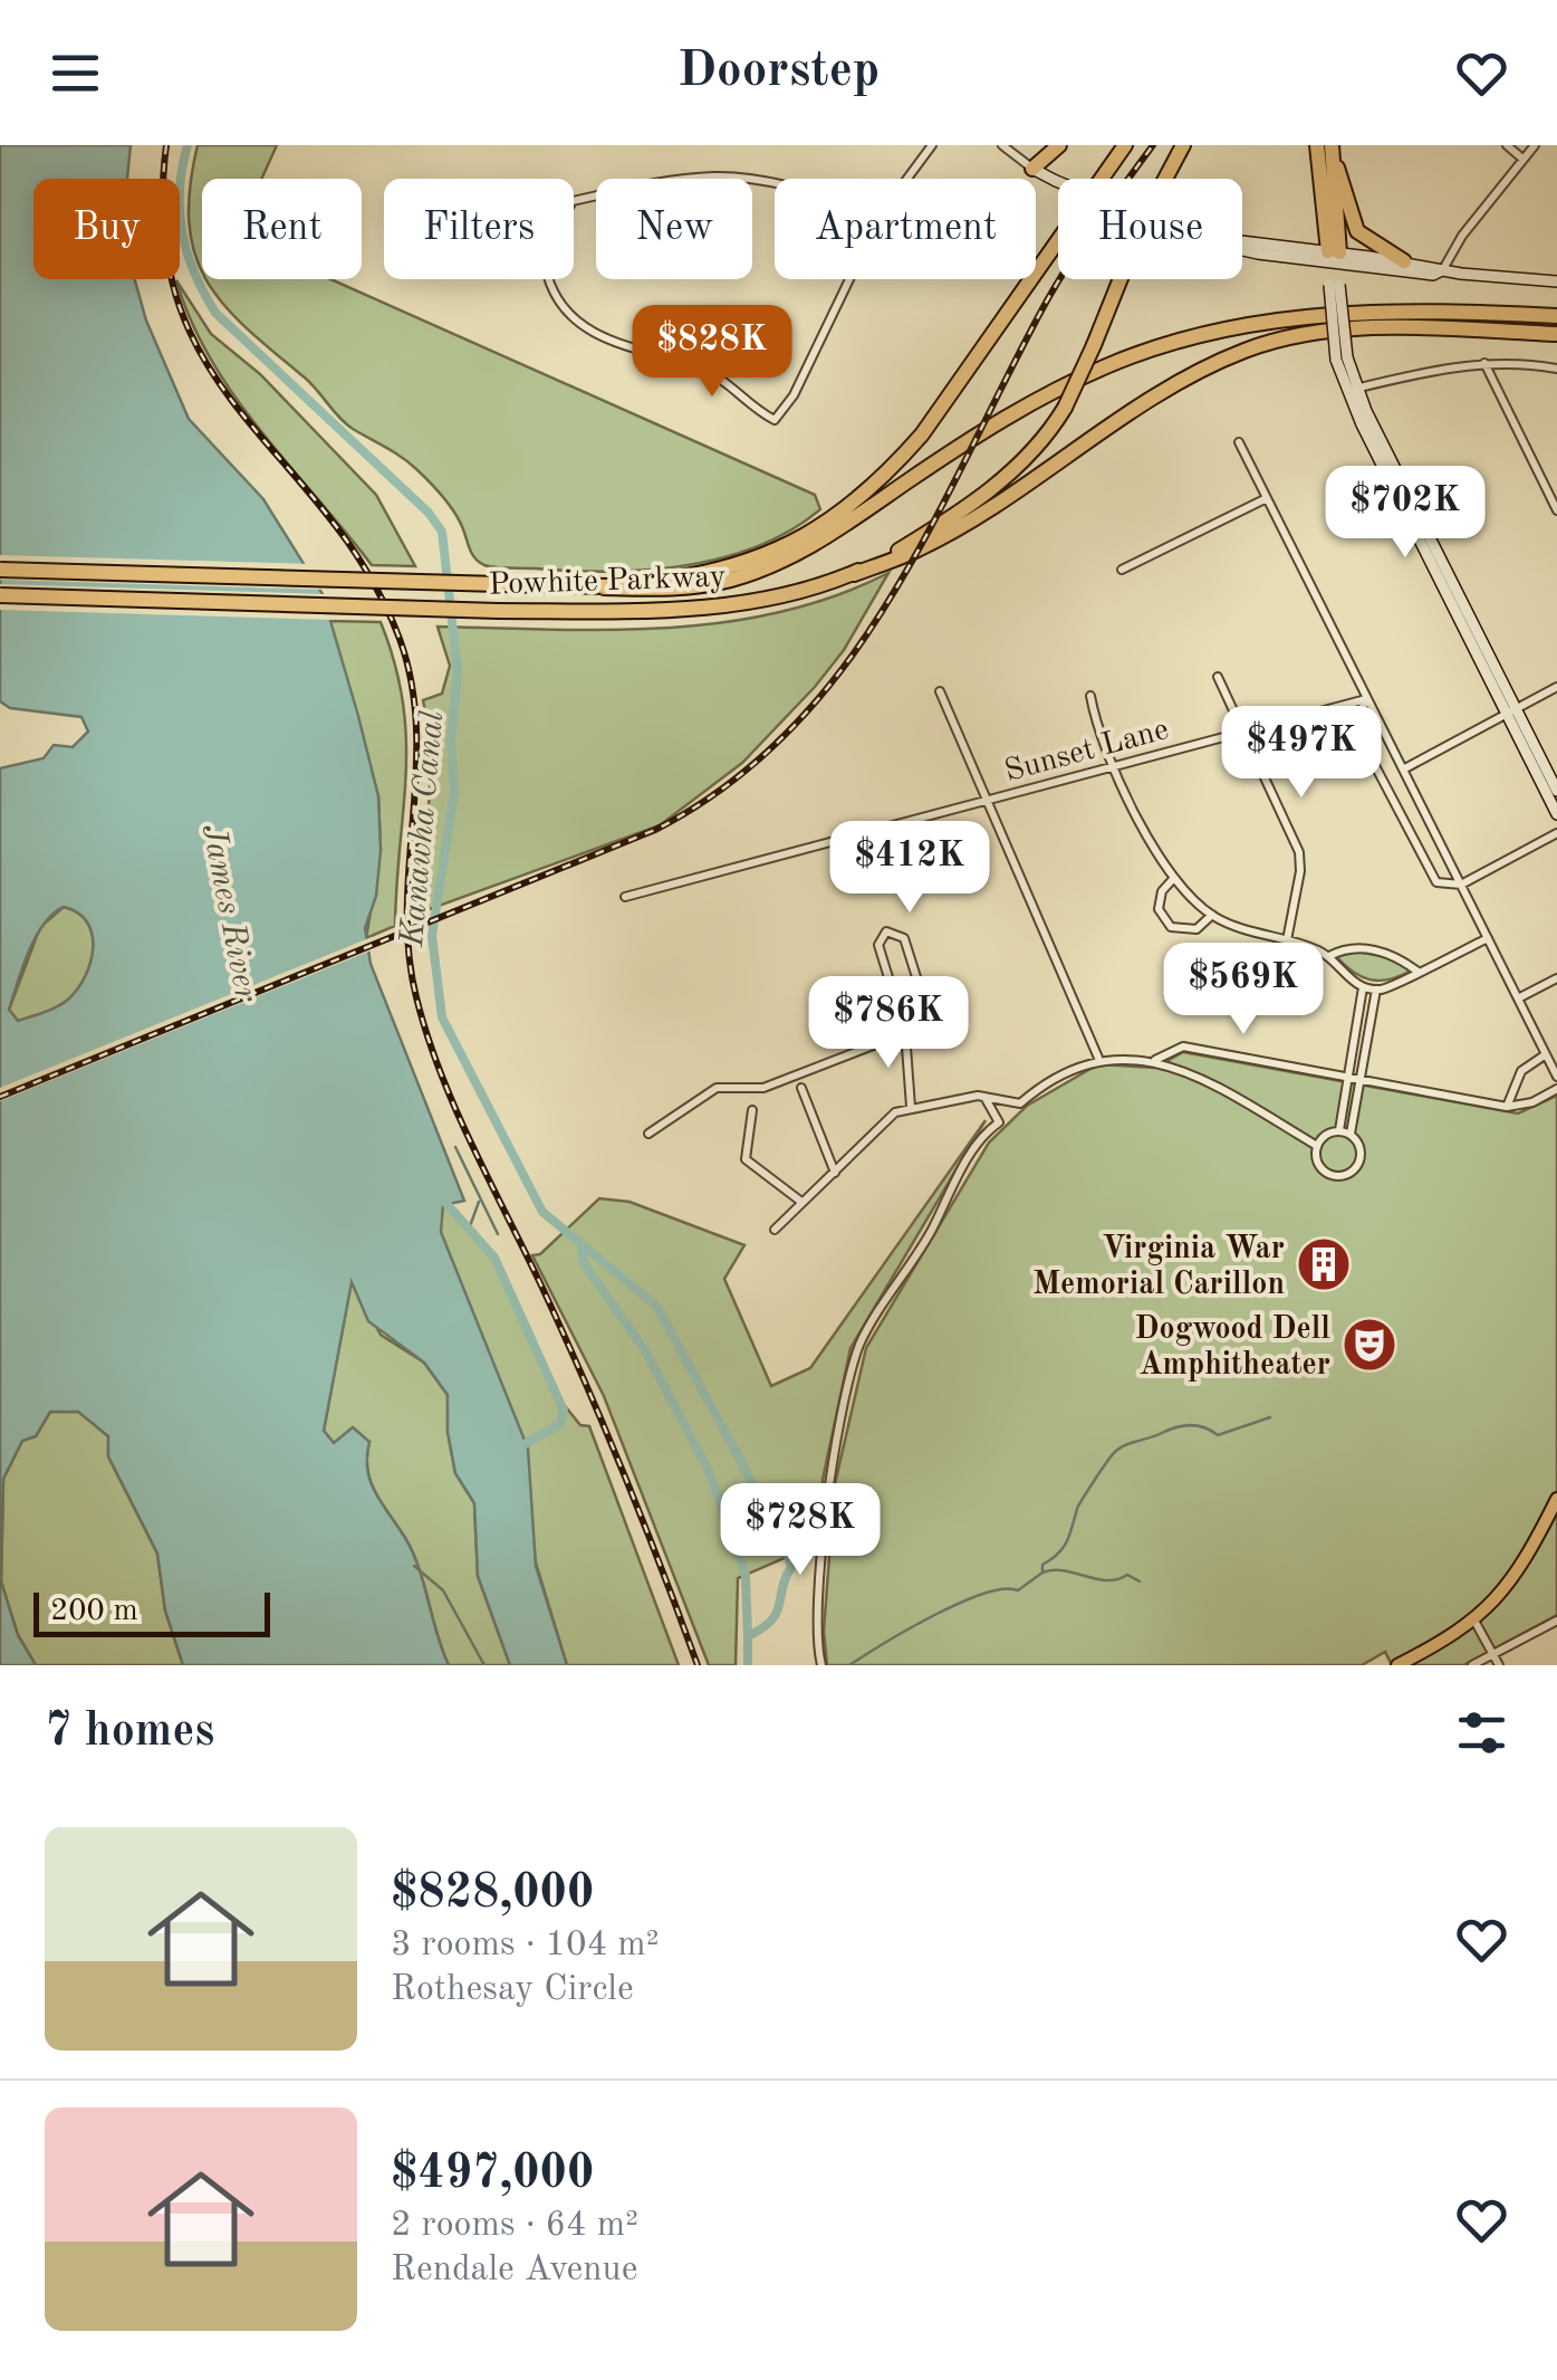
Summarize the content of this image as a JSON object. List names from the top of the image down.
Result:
{
  "streets": {
    "highway": ["Powhite Parkway"],
    "street": ["Sunset Lane"]
  },
  "water": ["Kanawha Canal", "James River"],
  "places": {
    "building": ["Virginia War Memorial Carillon"],
    "theatre": ["Dogwood Dell Amphitheater"]
  },
  "scale_bar": "200 m",
  "page": {
    "header": "Doorstep",
    "chip": [
      "Buy",
      "Rent",
      "Filters",
      "New",
      "Apartment",
      "House"
    ],
    "price": [
      "$828K",
      "$702K",
      "$497K",
      "$412K",
      "$569K",
      "$786K",
      "$728K"
    ],
    "scale": "200 m",
    "heading": "7 homes",
    "list": [
      {
        "name": "$828,000",
        "note": "3 rooms · 104 m² · Rothesay Circle"
      },
      {
        "name": "$497,000",
        "note": "2 rooms · 64 m² · Rendale Avenue"
      }
    ]
  }
}
